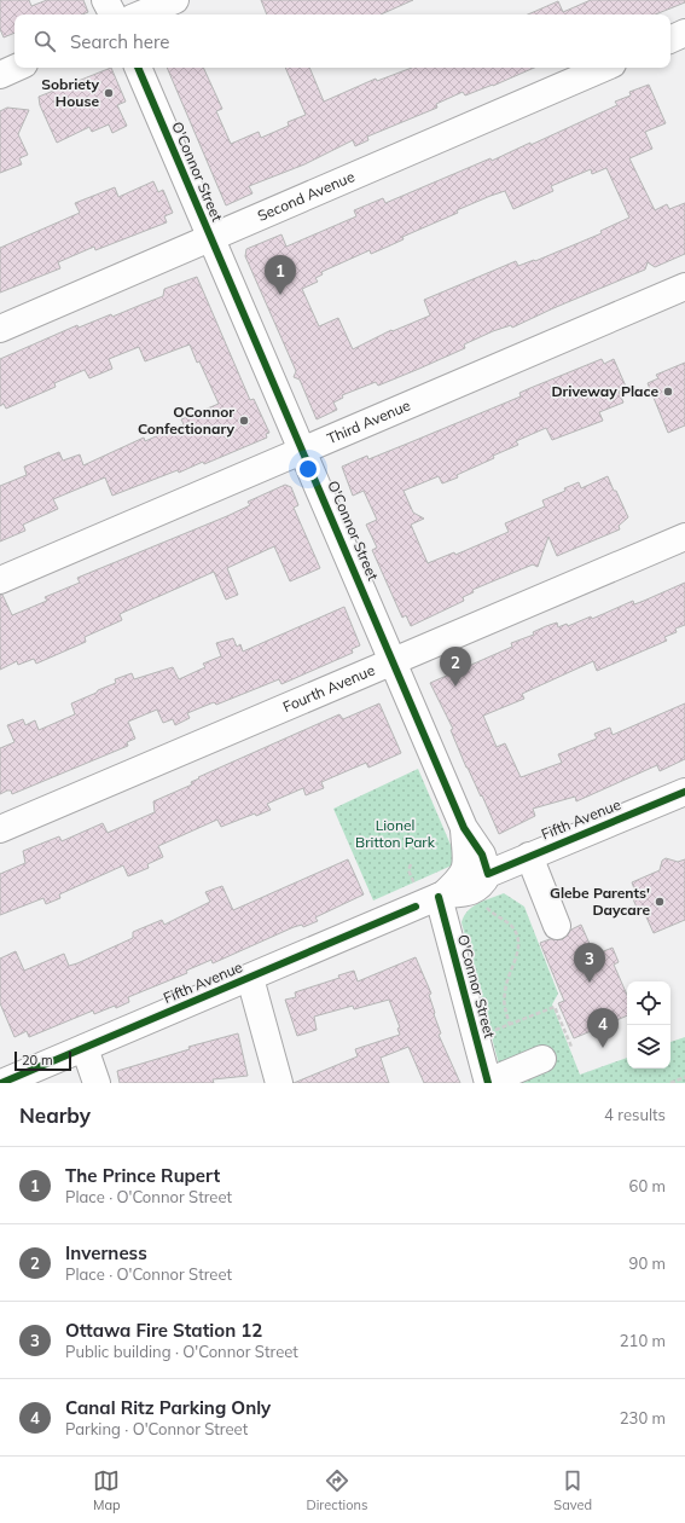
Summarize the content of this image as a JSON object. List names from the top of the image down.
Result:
{
  "streets": {
    "street": [
      "O'Connor Street",
      "Second Avenue",
      "Third Avenue",
      "Fourth Avenue",
      "Fifth Avenue"
    ]
  },
  "crossings": [
    ["O'Connor Street", "Second Avenue"],
    ["O'Connor Street", "Third Avenue"],
    ["O'Connor Street", "Fourth Avenue"],
    ["O'Connor Street", "Fifth Avenue"]
  ],
  "parks": ["Lionel Britton Park"],
  "places": [
    "Sobriety House",
    "Driveway Place",
    "OConnor Confectionary",
    "Glebe Parents' Daycare"
  ],
  "scale_bar": "20 m",
  "page": {
    "search": "Search here",
    "pins": [
      "1",
      "2",
      "3",
      "4"
    ],
    "scale": "20 m",
    "heading": ["Nearby", "4 results"],
    "list": [
      {
        "mark": "1",
        "name": "The Prince Rupert",
        "note": "Place · O'Connor Street",
        "value": "60 m"
      },
      {
        "mark": "2",
        "name": "Inverness",
        "note": "Place · O'Connor Street",
        "value": "90 m"
      },
      {
        "mark": "3",
        "name": "Ottawa Fire Station 12",
        "note": "Public building · O'Connor Street",
        "value": "210 m"
      },
      {
        "mark": "4",
        "name": "Canal Ritz Parking Only",
        "note": "Parking · O'Connor Street",
        "value": "230 m"
      }
    ],
    "nav": ["Map", "Directions", "Saved"]
  }
}
